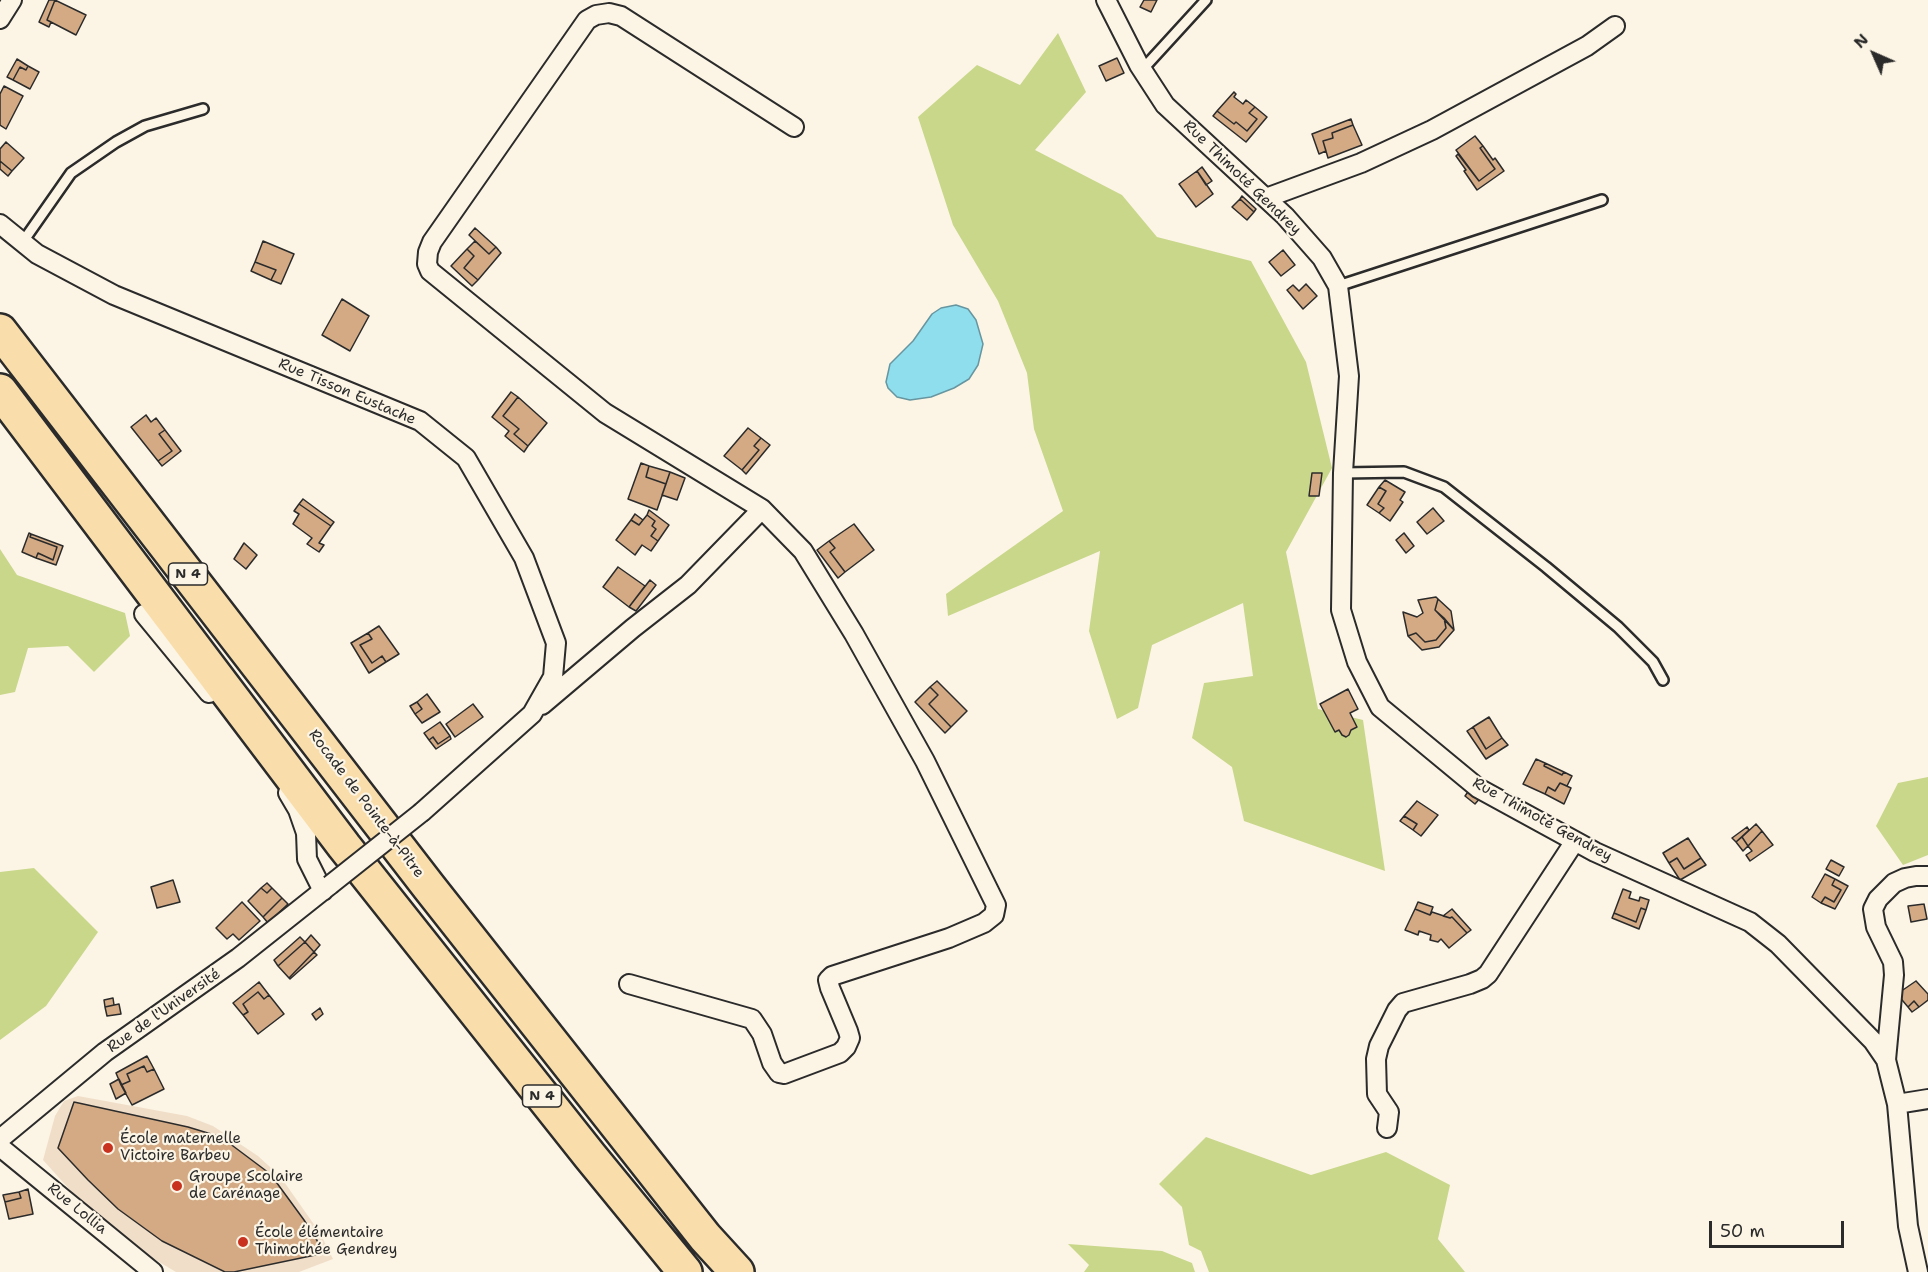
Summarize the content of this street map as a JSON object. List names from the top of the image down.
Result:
{
  "streets": {
    "highway": ["N 4", "Rocade de Pointe-à-Pitre"],
    "street": [
      "Rue Thimoté Gendrey",
      "Rue Tisson Eustache",
      "Rue de l'Université",
      "Rue Lollia"
    ]
  },
  "crossings": [
    ["Rue Tisson Eustache", "Rue de l'Université"]
  ],
  "places": ["École maternelle Victoire Barbeu", "Groupe Scolaire de Carénage", "École élémentaire Thimothée Gendrey"],
  "scale_bar": "50 m",
  "north": "top left"
}
